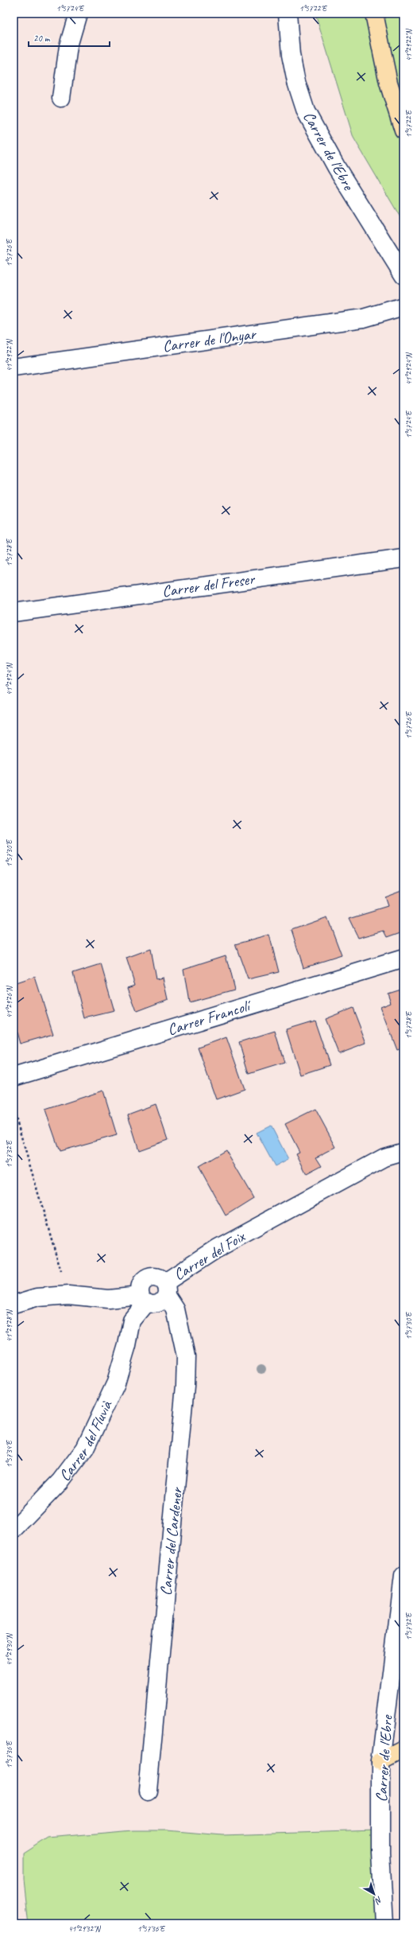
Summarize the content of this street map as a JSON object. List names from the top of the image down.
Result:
{
  "streets": {
    "street": [
      "Carrer de l'Ebre",
      "Carrer de l'Onyar",
      "Carrer del Freser",
      "Carrer Francolí",
      "Carrer del Foix",
      "Carrer del Fluvià",
      "Carrer del Cardener"
    ]
  },
  "crossings": [
    ["Carrer del Foix", "Carrer del Fluvià"],
    ["Carrer del Foix", "Carrer del Cardener"],
    ["Carrer del Fluvià", "Carrer del Cardener"]
  ],
  "scale_bar": "20 m",
  "north": "bottom right",
  "coordinates": [
    "1°57'24\"E",
    "1°57'22\"E",
    "41°29'22\"N",
    "1°57'26\"E",
    "41°29'24\"N",
    "1°57'28\"E",
    "1°57'30\"E",
    "41°29'26\"N",
    "1°57'32\"E",
    "41°29'28\"N",
    "1°57'34\"E",
    "41°29'30\"N",
    "1°57'36\"E",
    "41°29'32\"N"
  ]
}
